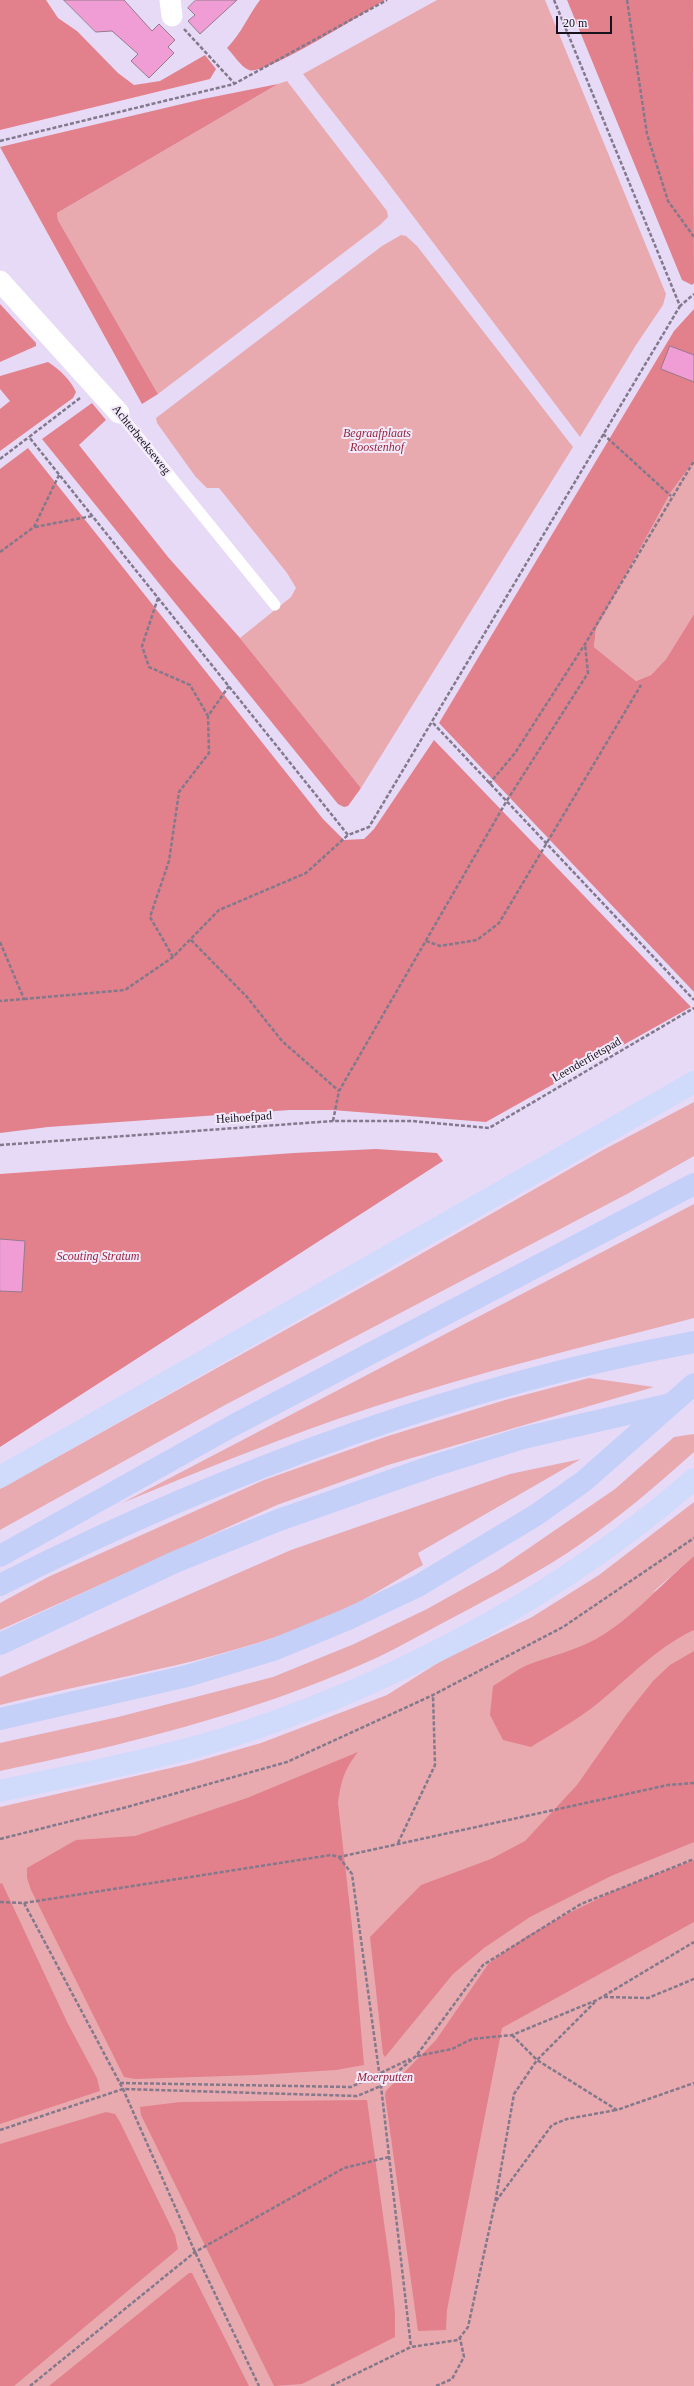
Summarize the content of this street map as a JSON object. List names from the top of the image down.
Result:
{
  "streets": {
    "street": ["Achterbeekseweg"],
    "path": ["Leenderfietspad", "Heihoefpad"]
  },
  "crossings": [
    ["Leenderfietspad", "Heihoefpad"]
  ],
  "parks": ["Begraafplaats Roostenhof", "Scouting Stratum", "Moerputten"],
  "scale_bar": "20 m"
}
